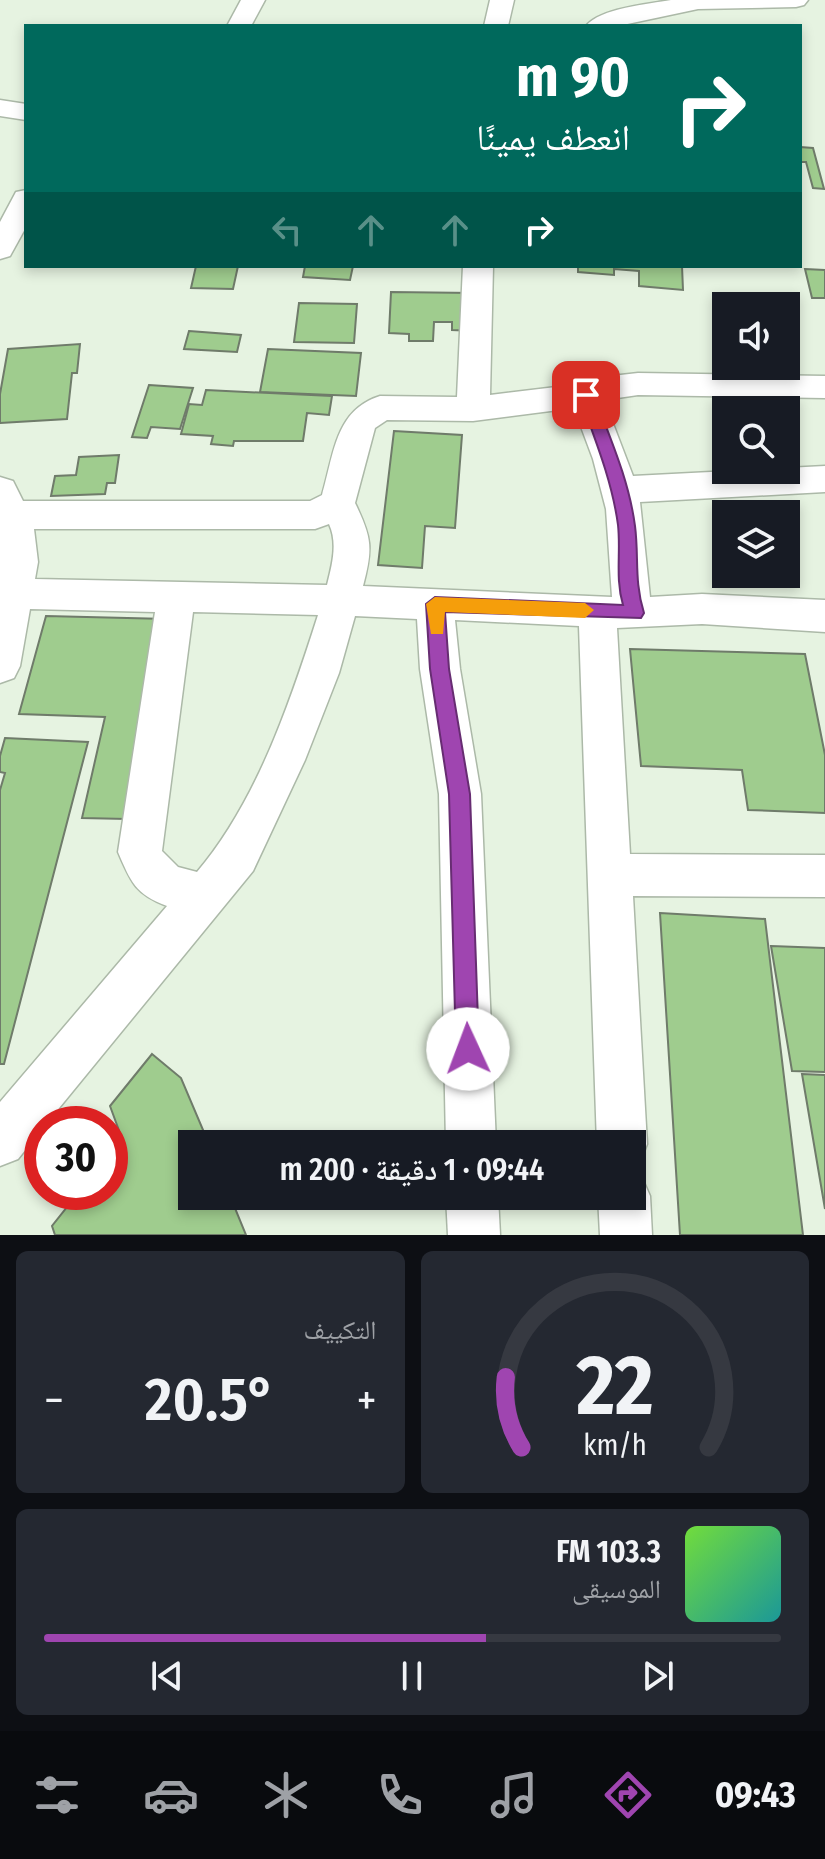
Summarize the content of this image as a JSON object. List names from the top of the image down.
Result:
{
  "page": {
    "turn": ["90 m", "انعطف يمينًا"],
    "limit": "30",
    "trip": "09:44 · 1 دقيقة · 200 m",
    "tile": "التكييف",
    "heat": ["−", "20.5°", "+"],
    "song": ["103.3 FM", "الموسيقى"],
    "tabs": "09:43",
    "gauge": ["22", "km/h"]
  }
}
